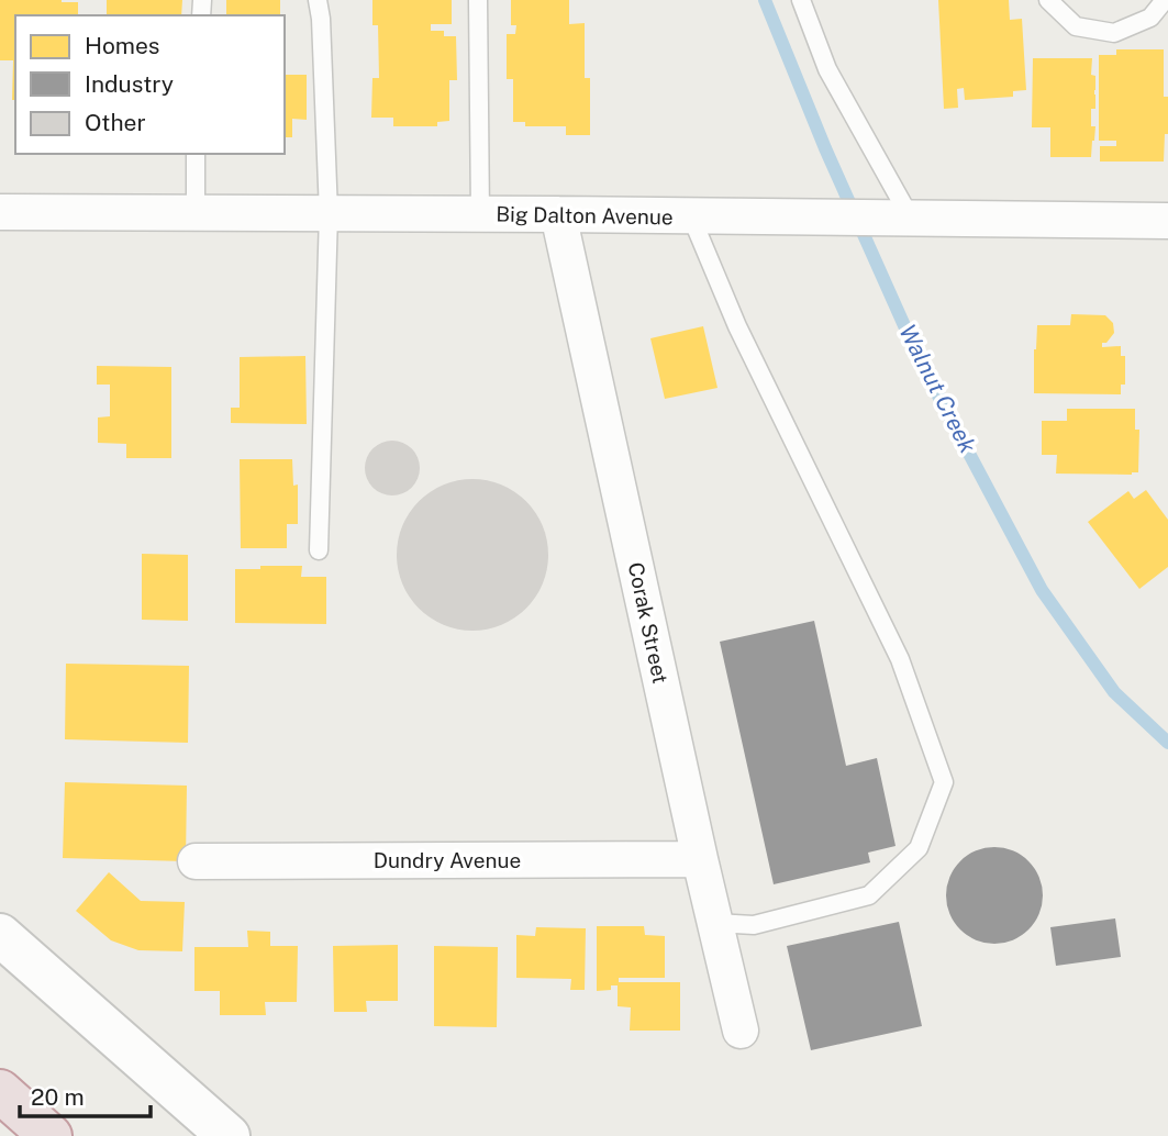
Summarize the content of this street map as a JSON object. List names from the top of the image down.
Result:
{
  "streets": {
    "street": ["Big Dalton Avenue", "Corak Street", "Dundry Avenue"]
  },
  "crossings": [
    ["Big Dalton Avenue", "Corak Street"],
    ["Corak Street", "Dundry Avenue"]
  ],
  "water": ["Walnut Creek"],
  "legend": ["Homes", "Industry", "Other"],
  "scale_bar": "20 m"
}
